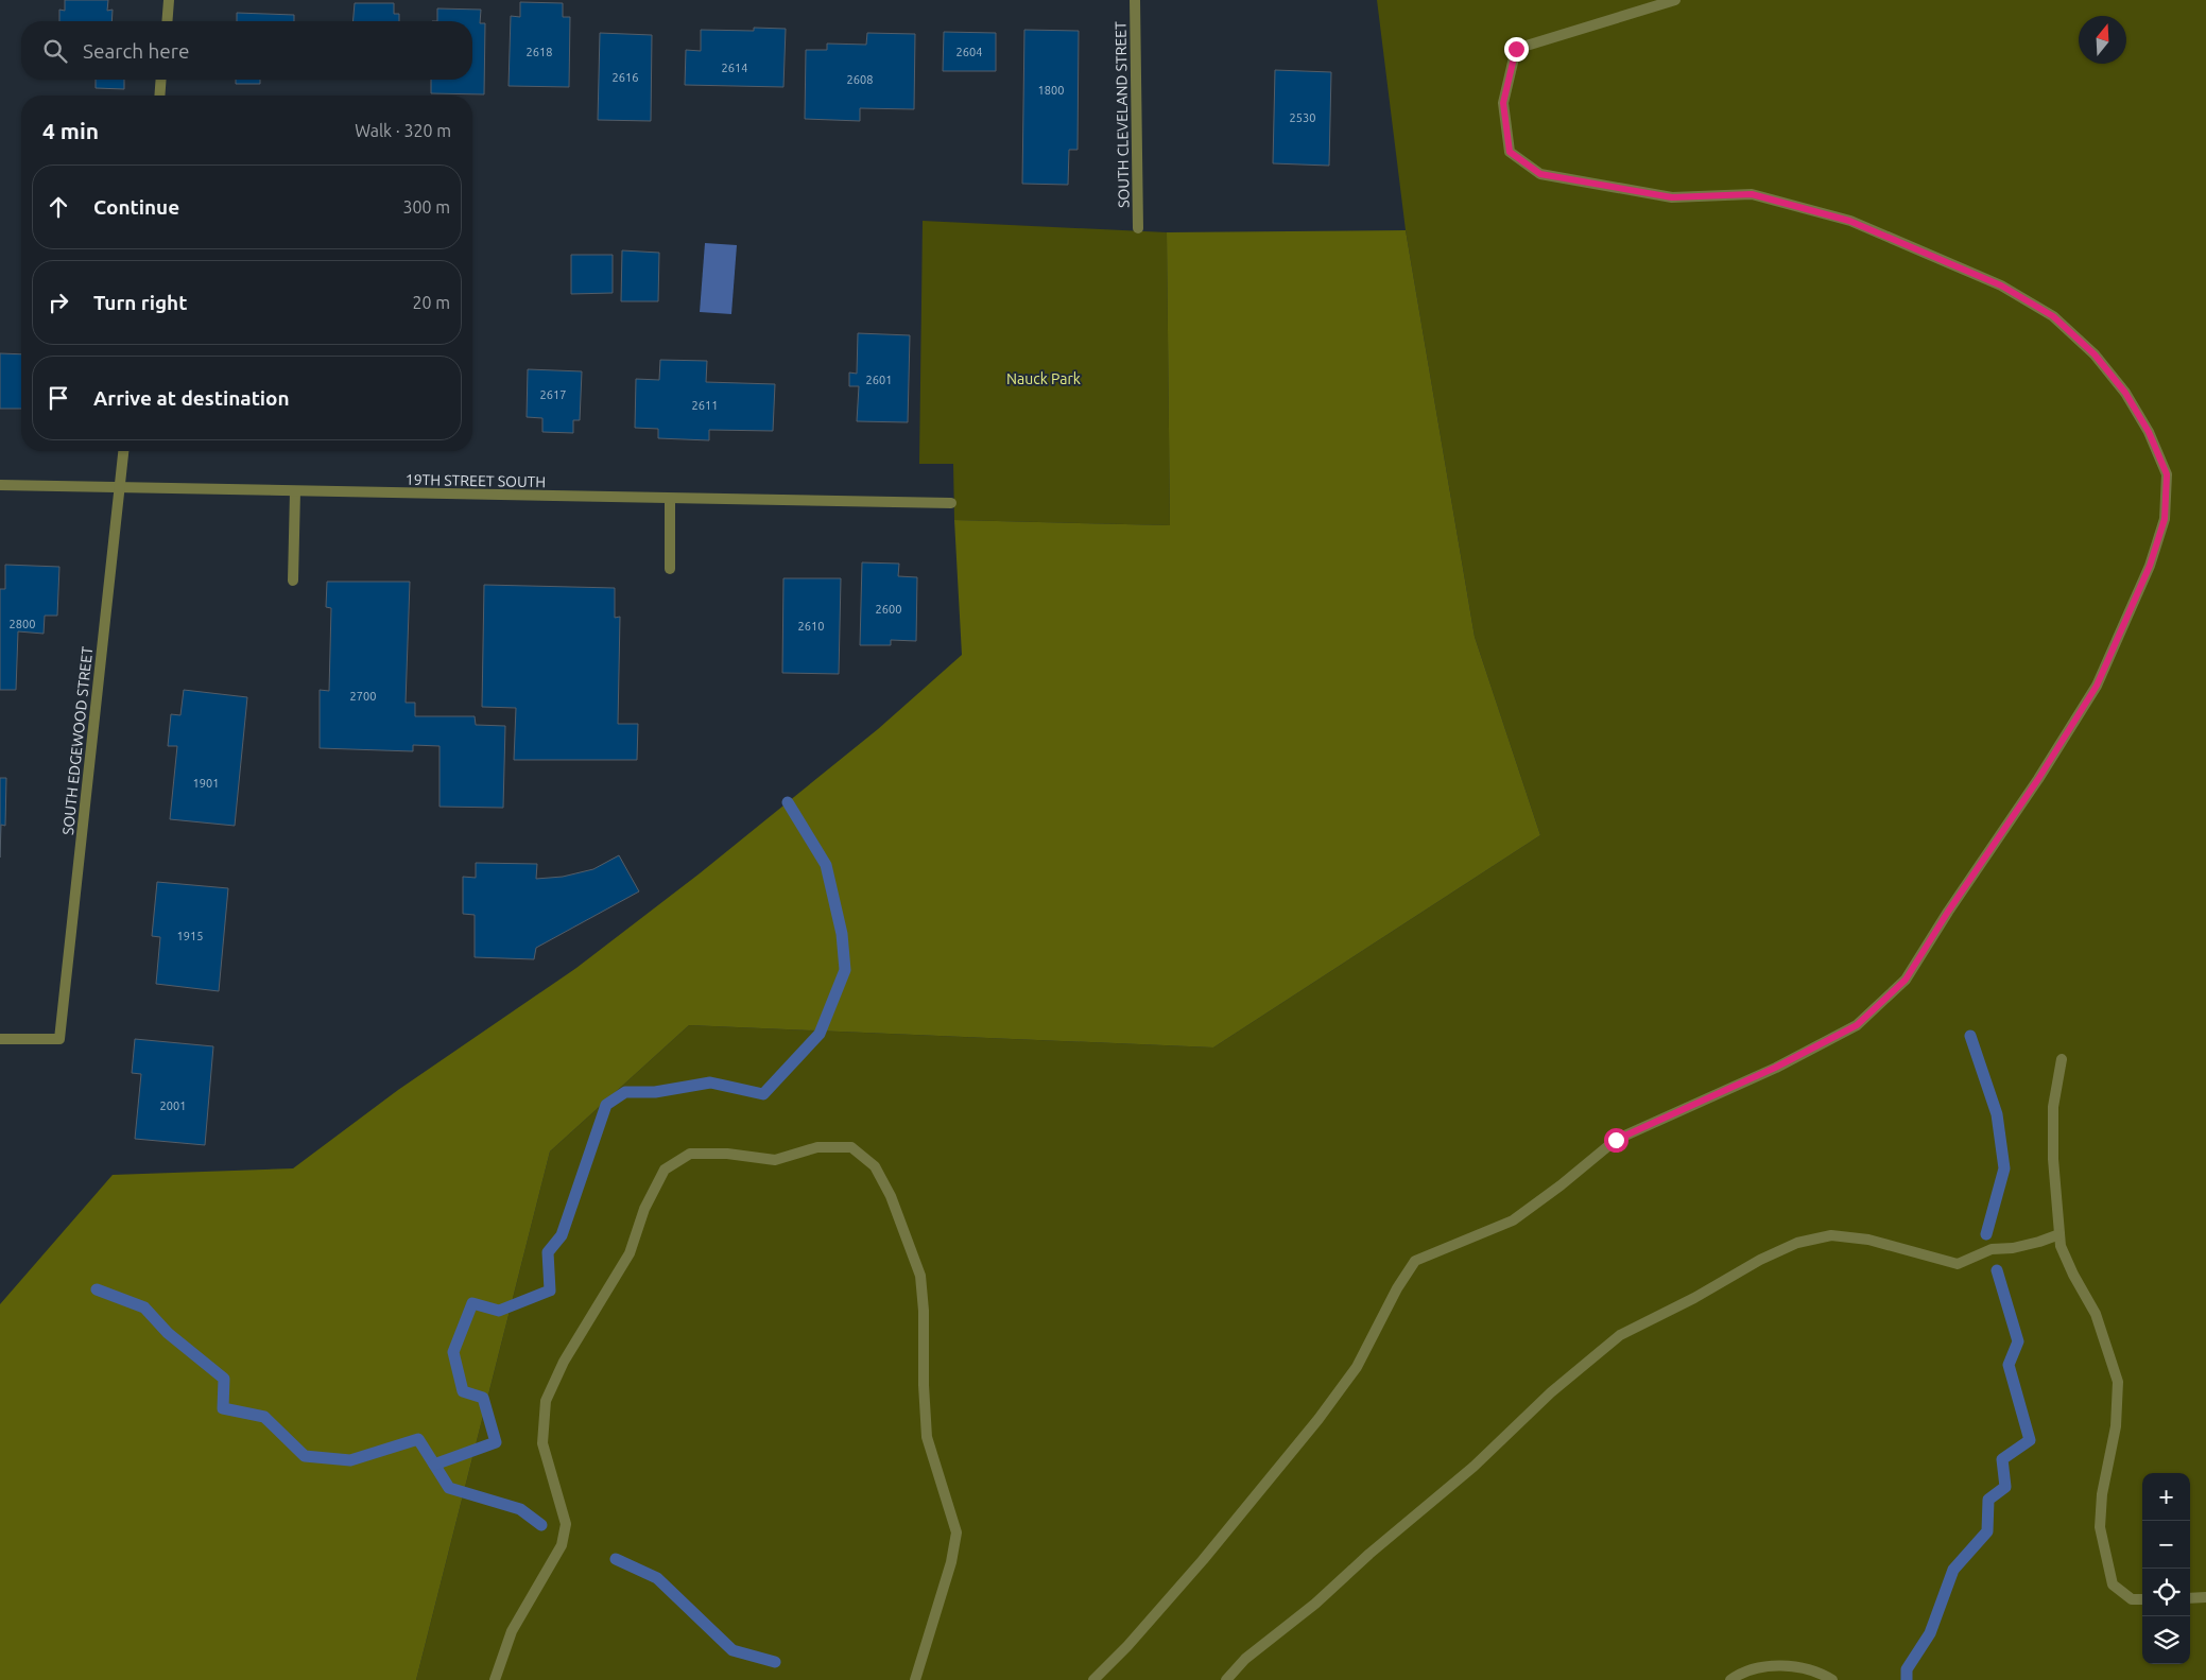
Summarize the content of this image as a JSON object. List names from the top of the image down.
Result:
{
  "streets": {
    "street": ["SOUTH CLEVELAND STREET", "19TH STREET SOUTH", "SOUTH EDGEWOOD STREET"]
  },
  "crossings": [
    ["19TH STREET SOUTH", "SOUTH EDGEWOOD STREET"]
  ],
  "parks": ["Nauck Park"],
  "house_numbers": [
    "2618",
    "2604",
    "2614",
    "2616",
    "2608",
    "1800",
    "2530",
    "2601",
    "2617",
    "2611",
    "2600",
    "2800",
    "2610",
    "2700",
    "1901",
    "1915",
    "2001"
  ],
  "north": "top",
  "page": {
    "search": "Search here",
    "heading": ["4 min", "Walk · 320 m"],
    "list": [
      ["Continue", "300 m"],
      ["Turn right", "20 m"],
      "Arrive at destination"
    ],
    "map_buttons": ["+", "−"]
  }
}
